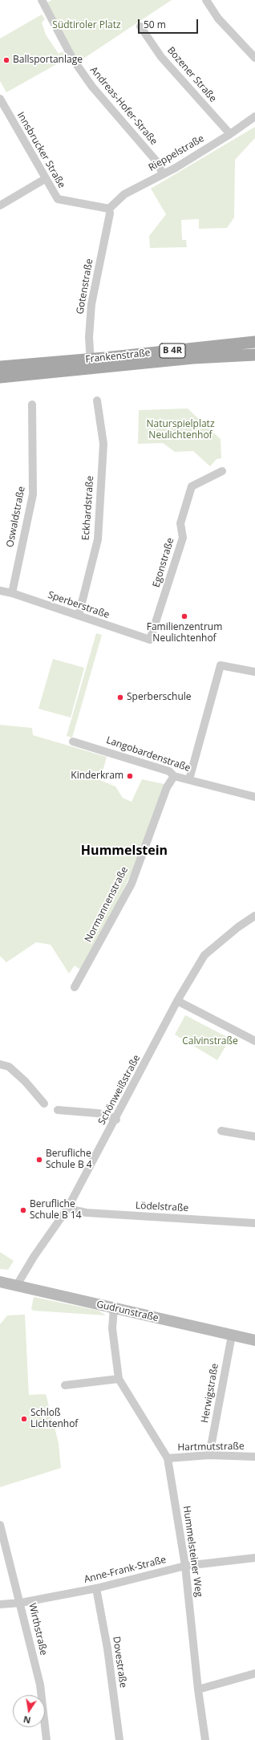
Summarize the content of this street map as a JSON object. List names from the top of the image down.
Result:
{
  "streets": {
    "main road": ["B 4R", "Frankenstraße"],
    "street": [
      "Bozener Straße",
      "Andreas-Hofer-Straße",
      "Innsbrucker Straße",
      "Rieppelstraße",
      "Gotenstraße",
      "Eckhardstraße",
      "Oswaldstraße",
      "Egonstraße",
      "Sperberstraße",
      "Langobardenstraße",
      "Normannenstraße",
      "Schönweißstraße",
      "Lödelstraße",
      "Gudrunstraße",
      "Herwigstraße",
      "Hartmutstraße",
      "Hummelsteiner Weg",
      "Anne-Frank-Straße",
      "Wirthstraße",
      "Dovestraße"
    ]
  },
  "crossings": [
    ["Bozener Straße", "Rieppelstraße"],
    ["Andreas-Hofer-Straße", "Rieppelstraße"],
    ["Innsbrucker Straße", "Rieppelstraße"],
    ["Innsbrucker Straße", "Gotenstraße"],
    ["Rieppelstraße", "Gotenstraße"],
    ["Gotenstraße", "Frankenstraße"],
    ["Eckhardstraße", "Sperberstraße"],
    ["Oswaldstraße", "Sperberstraße"],
    ["Egonstraße", "Sperberstraße"],
    ["Langobardenstraße", "Normannenstraße"],
    ["Schönweißstraße", "Lödelstraße"],
    ["Schönweißstraße", "Gudrunstraße"],
    ["Gudrunstraße", "Herwigstraße"],
    ["Gudrunstraße", "Hummelsteiner Weg"],
    ["Herwigstraße", "Hartmutstraße"],
    ["Hartmutstraße", "Hummelsteiner Weg"],
    ["Hummelsteiner Weg", "Anne-Frank-Straße"],
    ["Anne-Frank-Straße", "Wirthstraße"],
    ["Anne-Frank-Straße", "Dovestraße"]
  ],
  "districts": ["Hummelstein"],
  "parks": ["Südtiroler Platz", "Naturspielplatz Neulichtenhof", "Calvinstraße"],
  "places": [
    "Ballsportanlage",
    "Familienzentrum Neulichtenhof",
    "Sperberschule",
    "Kinderkram",
    "Berufliche Schule B 4",
    "Berufliche Schule B 14",
    "Schloß Lichtenhof"
  ],
  "scale_bar": "50 m",
  "north": "bottom"
}
